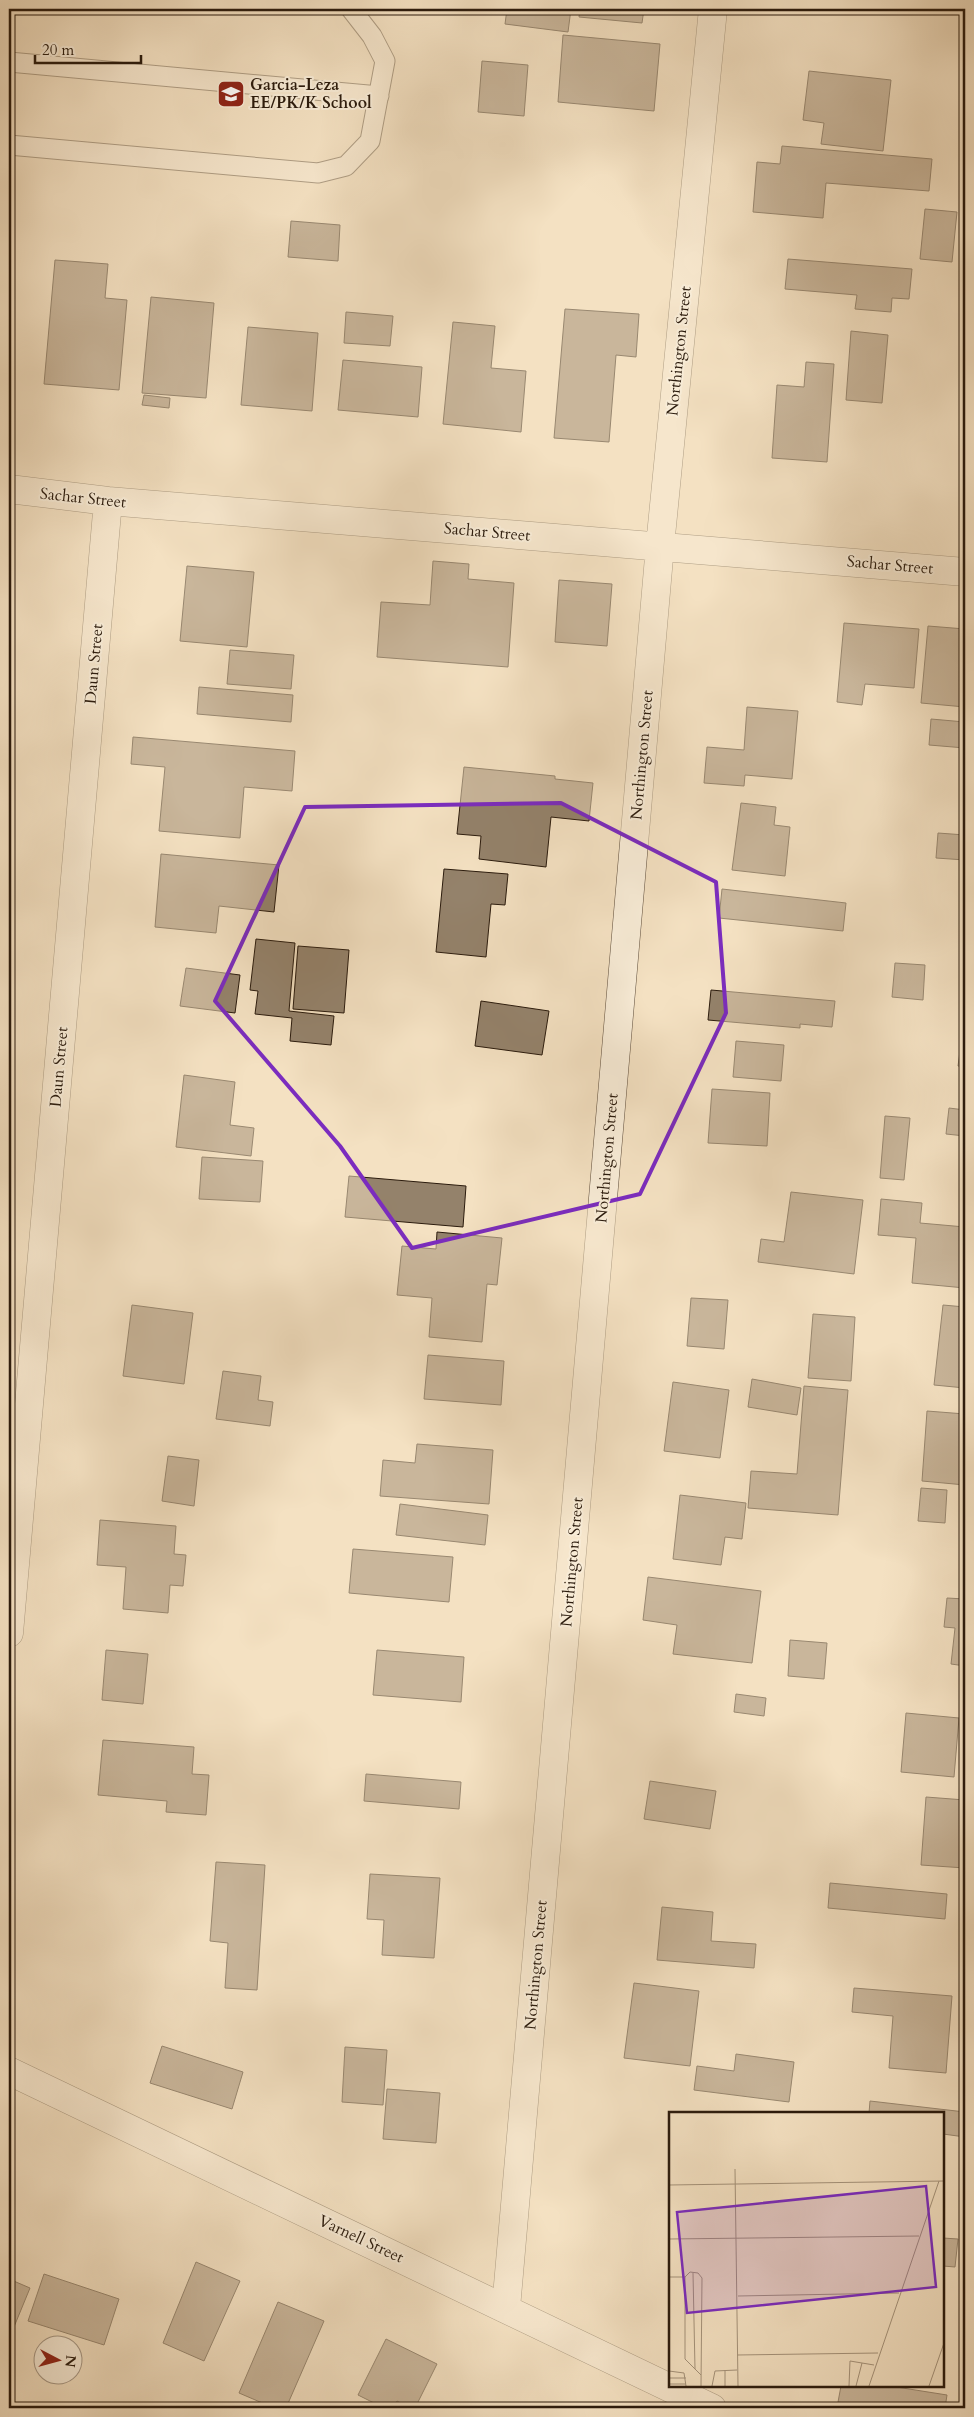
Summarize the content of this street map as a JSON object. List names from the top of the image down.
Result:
{
  "streets": {
    "street": [
      "Northington Street",
      "Sachar Street",
      "Daun Street",
      "Varnell Street"
    ]
  },
  "crossings": [
    ["Northington Street", "Sachar Street"],
    ["Northington Street", "Varnell Street"],
    ["Sachar Street", "Daun Street"]
  ],
  "places": {
    "school or university": ["Garcia-Leza EE/PK/K School"]
  },
  "scale_bar": "20 m",
  "north": "right"
}
